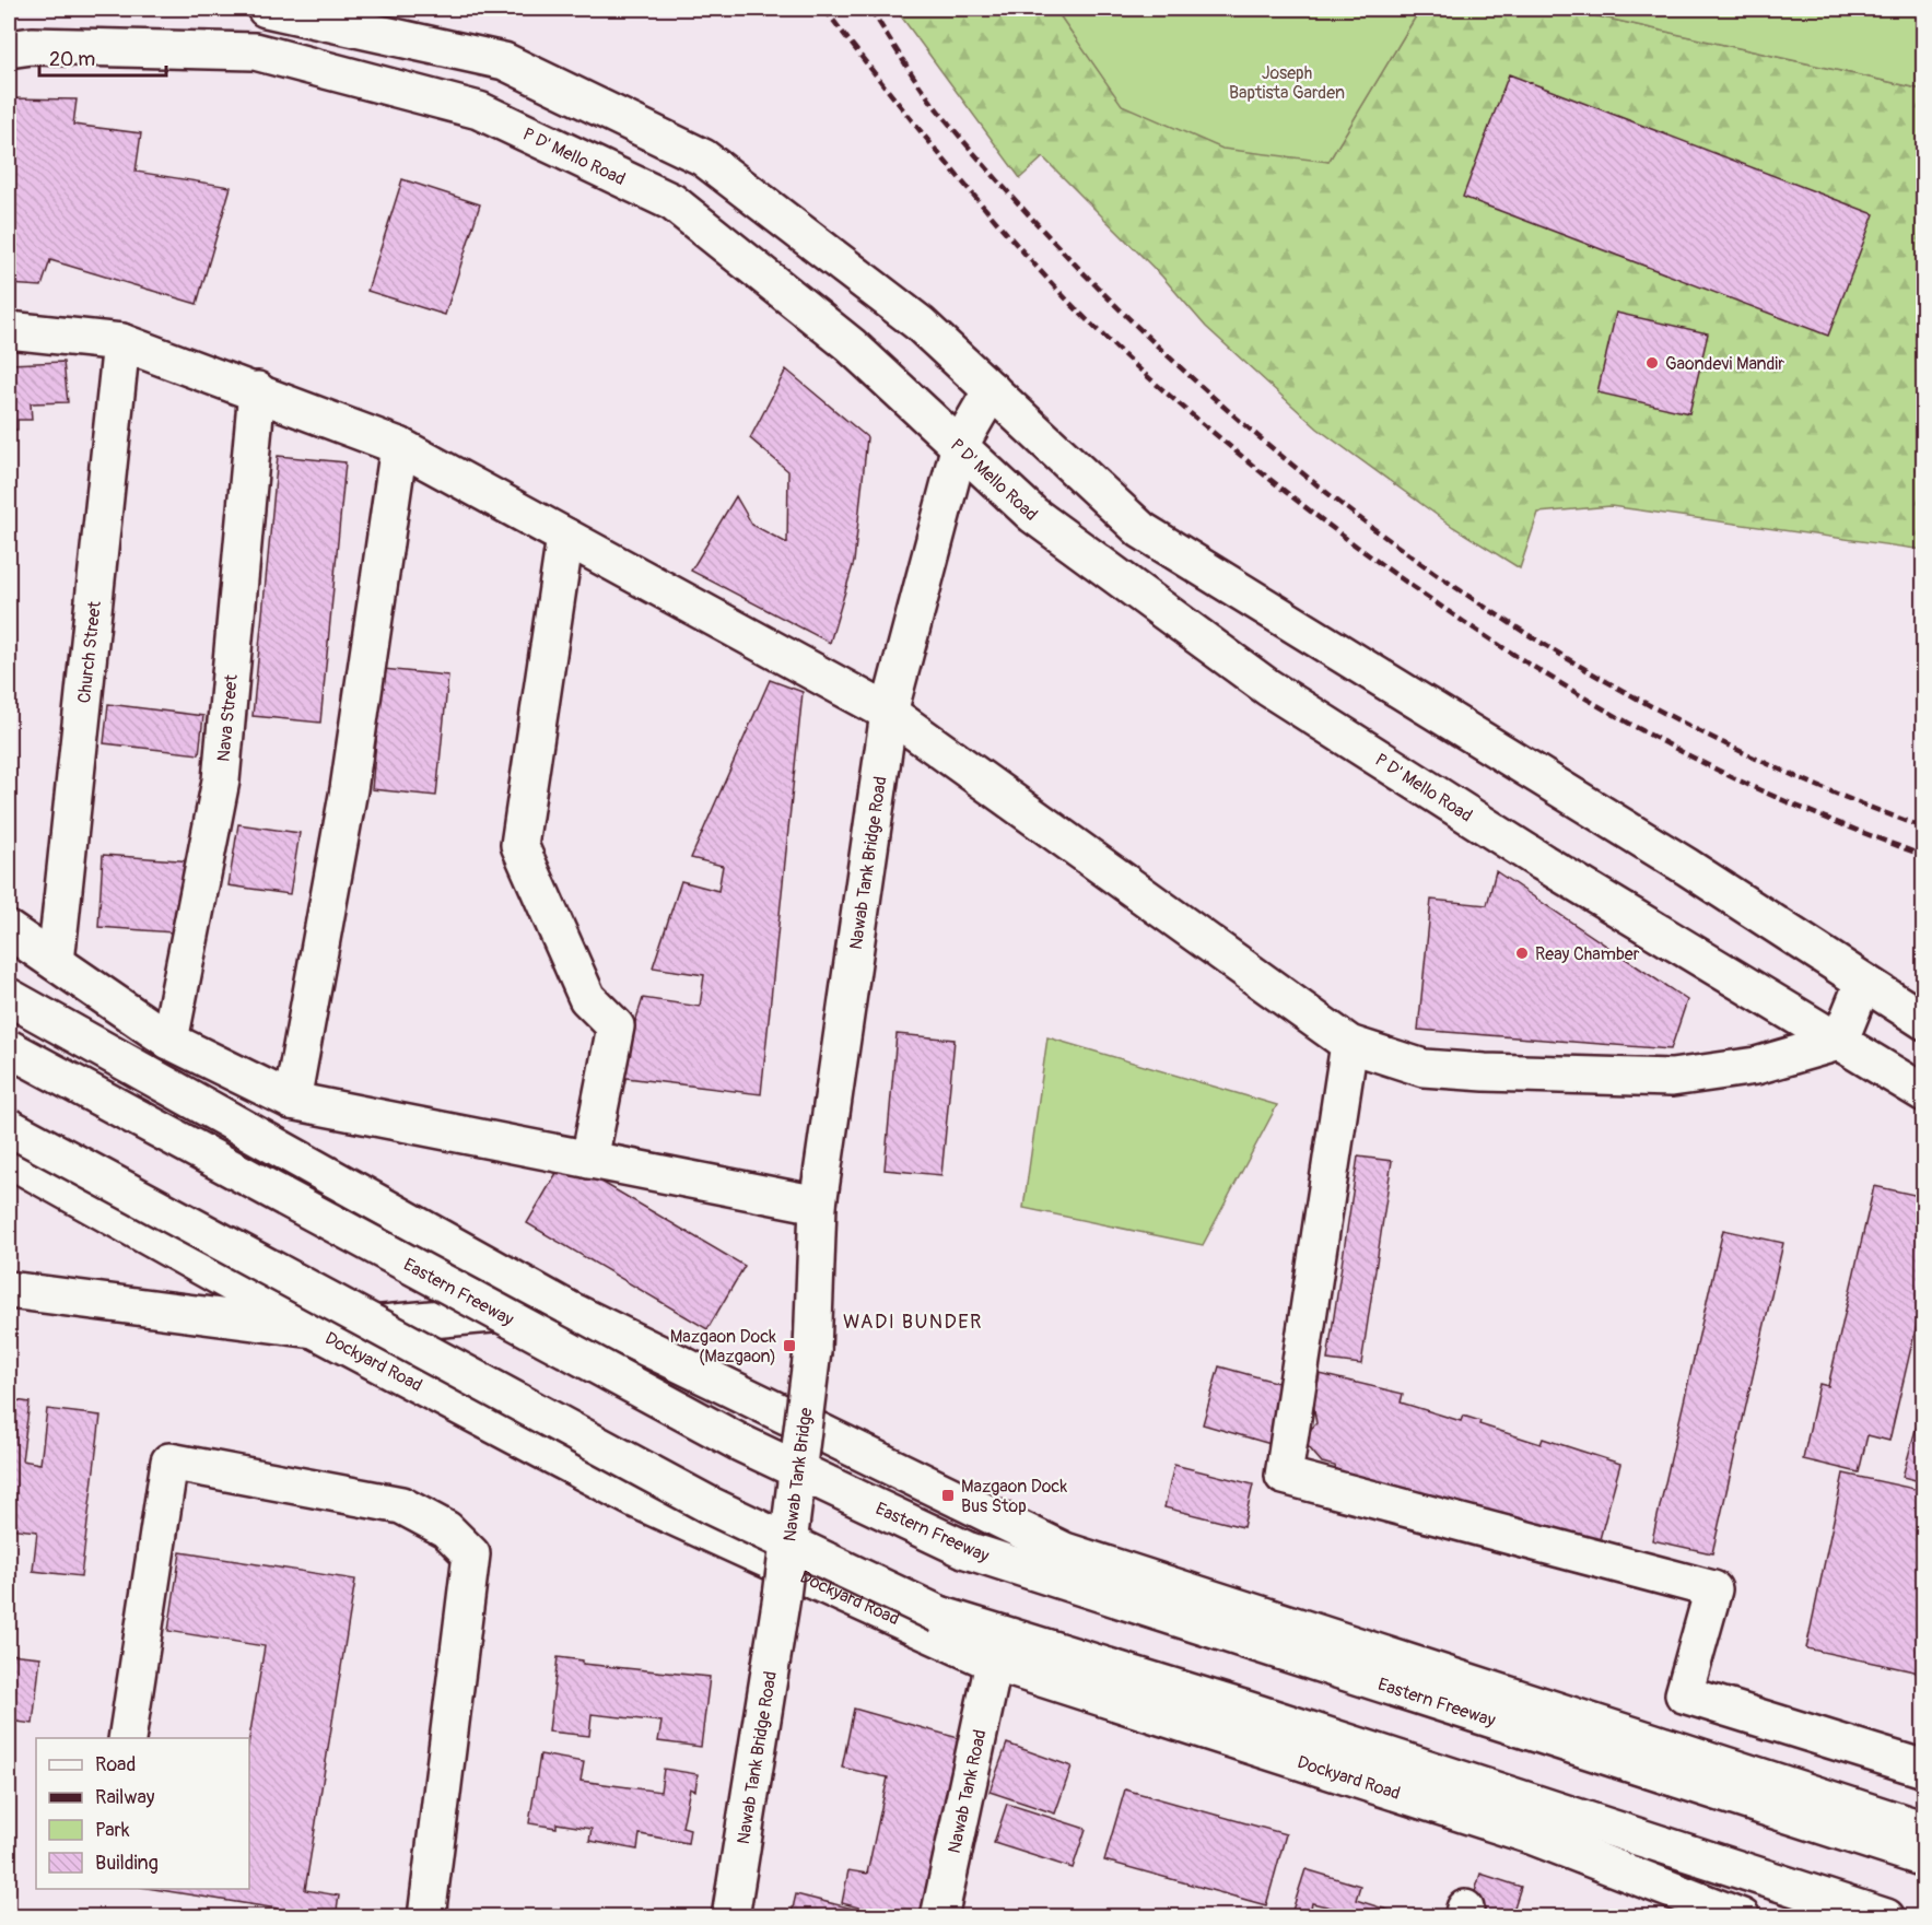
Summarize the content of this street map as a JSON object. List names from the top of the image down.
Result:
{
  "streets": {
    "main road": [
      "P D' Mello Road",
      "Church Street",
      "Nava Street",
      "Nawab Tank Bridge Road",
      "Eastern Freeway",
      "Dockyard Road",
      "Nawab Tank Bridge",
      "Nawab Tank Road"
    ]
  },
  "crossings": [
    ["P D' Mello Road", "Nawab Tank Bridge Road"],
    ["Nawab Tank Bridge Road", "Dockyard Road"],
    ["Nawab Tank Bridge Road", "Nawab Tank Bridge"],
    ["Dockyard Road", "Nawab Tank Bridge"],
    ["Dockyard Road", "Nawab Tank Road"]
  ],
  "districts": ["WADI BUNDER"],
  "parks": ["Joseph Baptista Garden"],
  "places": {
    "other": ["Gaondevi Mandir", "Reay Chamber"],
    "transit": ["Mazgaon Dock (Mazgaon)", "Mazgaon Dock Bus Stop"]
  },
  "legend": [
    "Road",
    "Railway",
    "Park",
    "Building"
  ],
  "scale_bar": "20 m"
}
